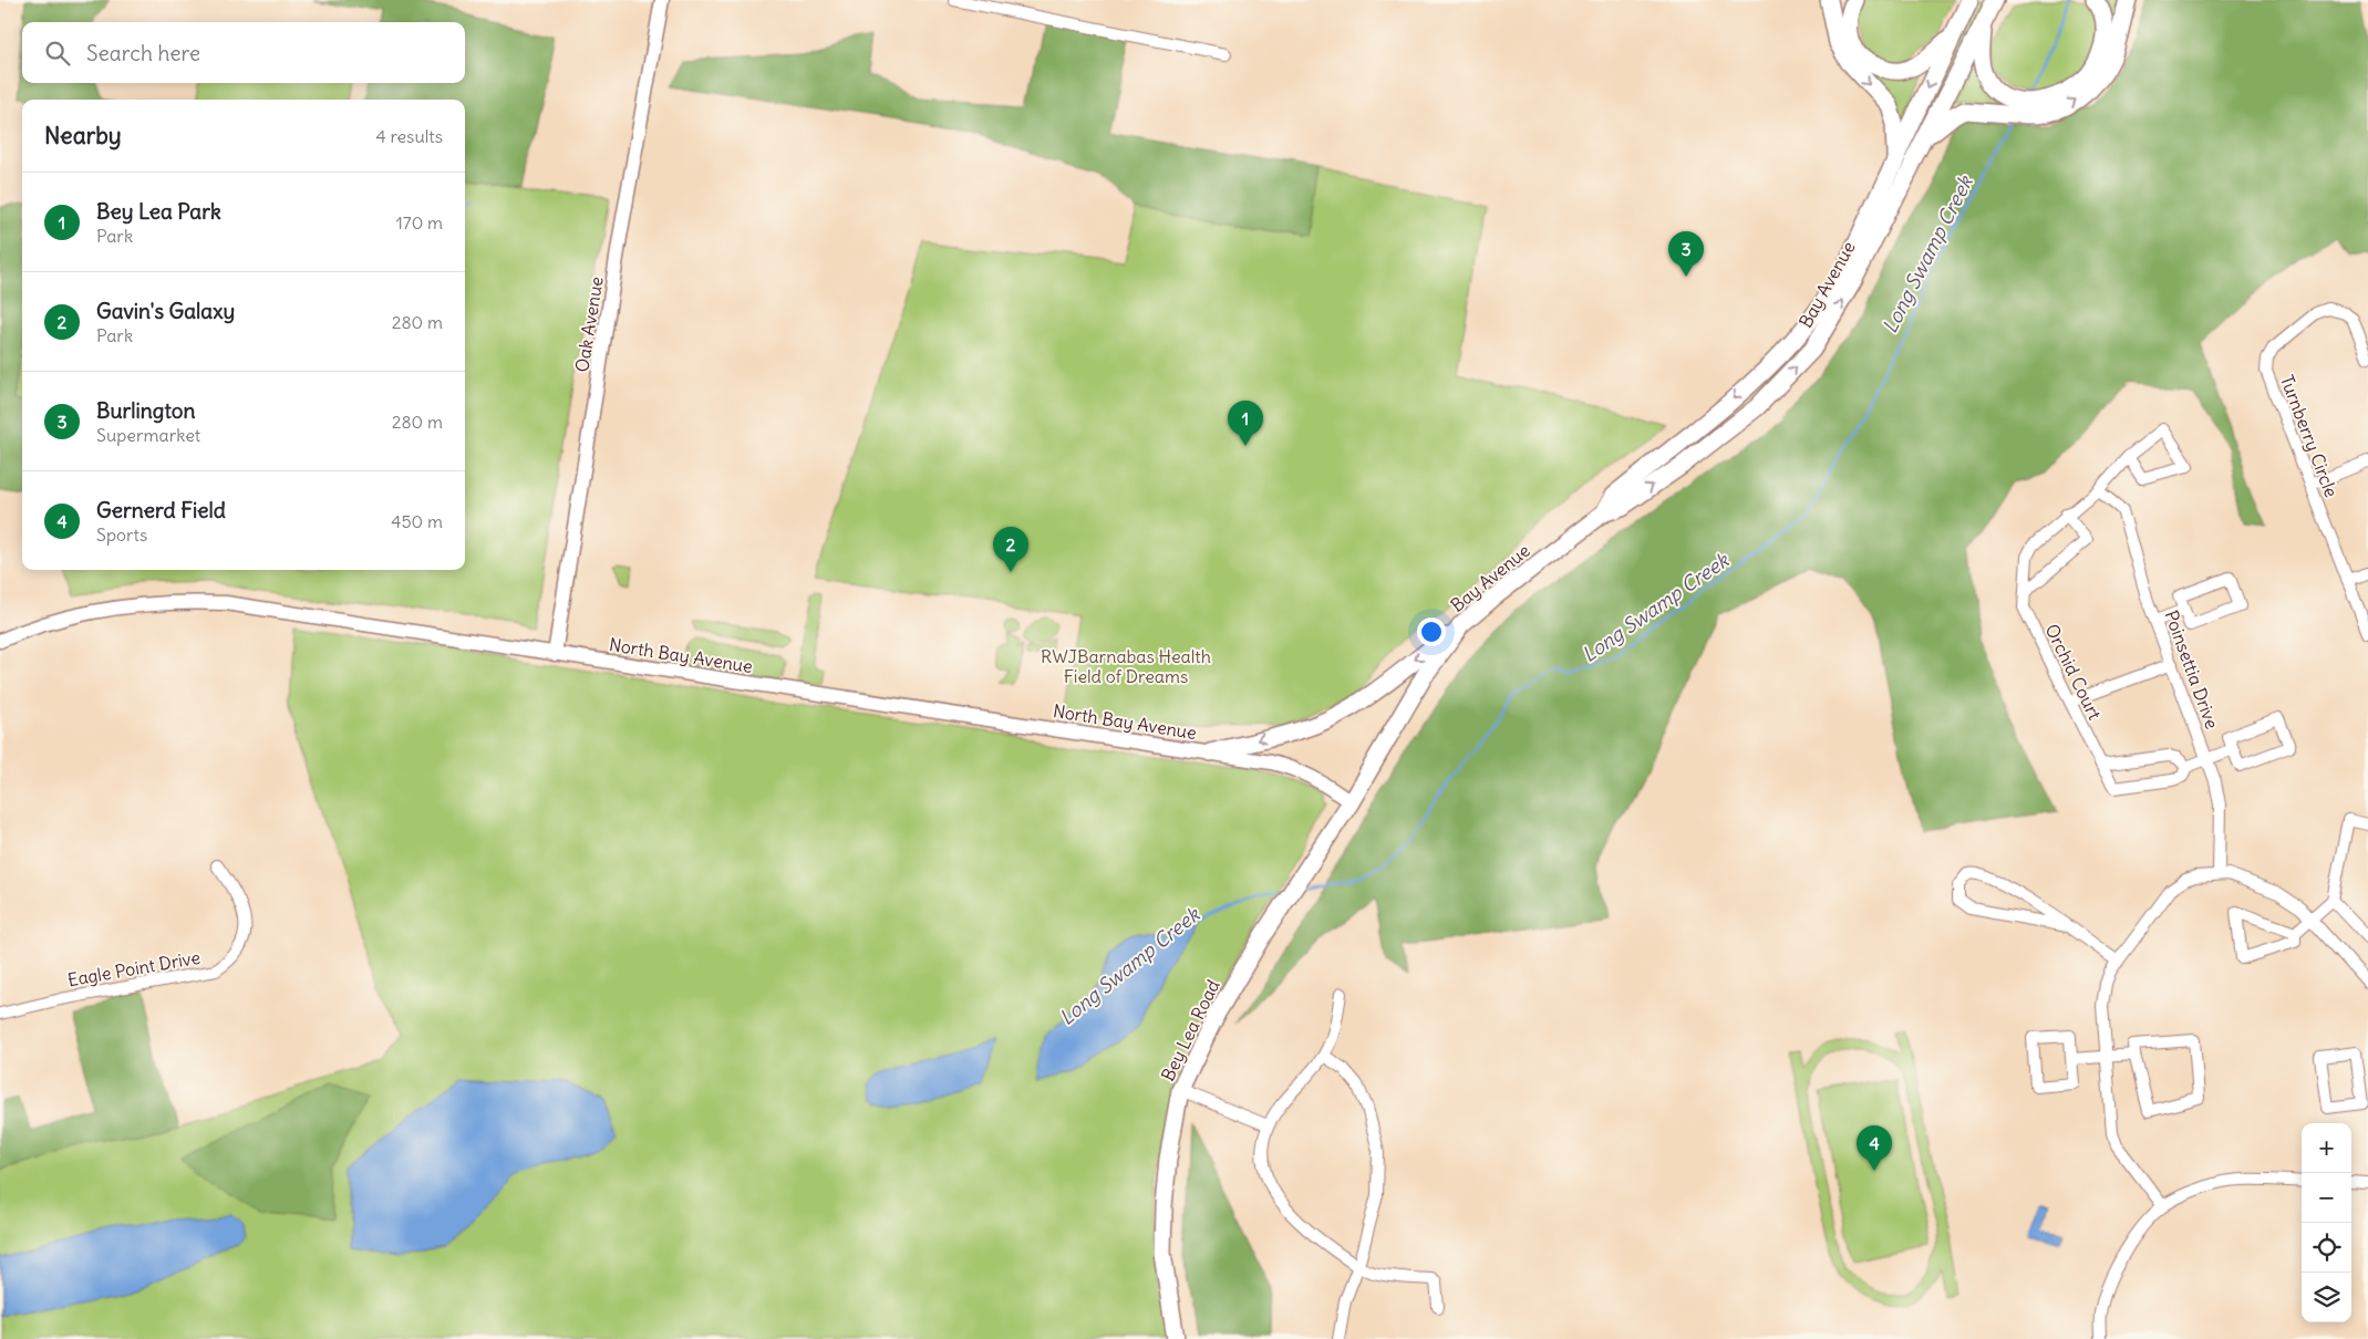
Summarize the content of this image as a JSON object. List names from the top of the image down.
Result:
{
  "streets": {
    "main road": ["Bay Avenue", "Bey Lea Road"],
    "street": [
      "Oak Avenue",
      "Turnberry Circle",
      "North Bay Avenue",
      "Poinsettia Drive",
      "Orchid Court",
      "Eagle Point Drive"
    ]
  },
  "crossings": [
    ["Bay Avenue", "North Bay Avenue"],
    ["Bay Avenue", "Bey Lea Road"],
    ["Oak Avenue", "North Bay Avenue"],
    ["North Bay Avenue", "Bey Lea Road"],
    ["Poinsettia Drive", "Orchid Court"]
  ],
  "water": ["Long Swamp Creek"],
  "parks": ["RWJBarnabas Health Field of Dreams"],
  "page": {
    "search": "Search here",
    "heading": ["Nearby", "4 results"],
    "list": [
      {
        "mark": "1",
        "name": "Bey Lea Park",
        "note": "Park",
        "value": "170 m"
      },
      {
        "mark": "2",
        "name": "Gavin's Galaxy",
        "note": "Park",
        "value": "280 m"
      },
      {
        "mark": "3",
        "name": "Burlington",
        "note": "Supermarket",
        "value": "280 m"
      },
      {
        "mark": "4",
        "name": "Gernerd Field",
        "note": "Sports",
        "value": "450 m"
      }
    ],
    "pins": [
      "3",
      "1",
      "2",
      "4"
    ],
    "map_buttons": ["+", "−"]
  }
}
